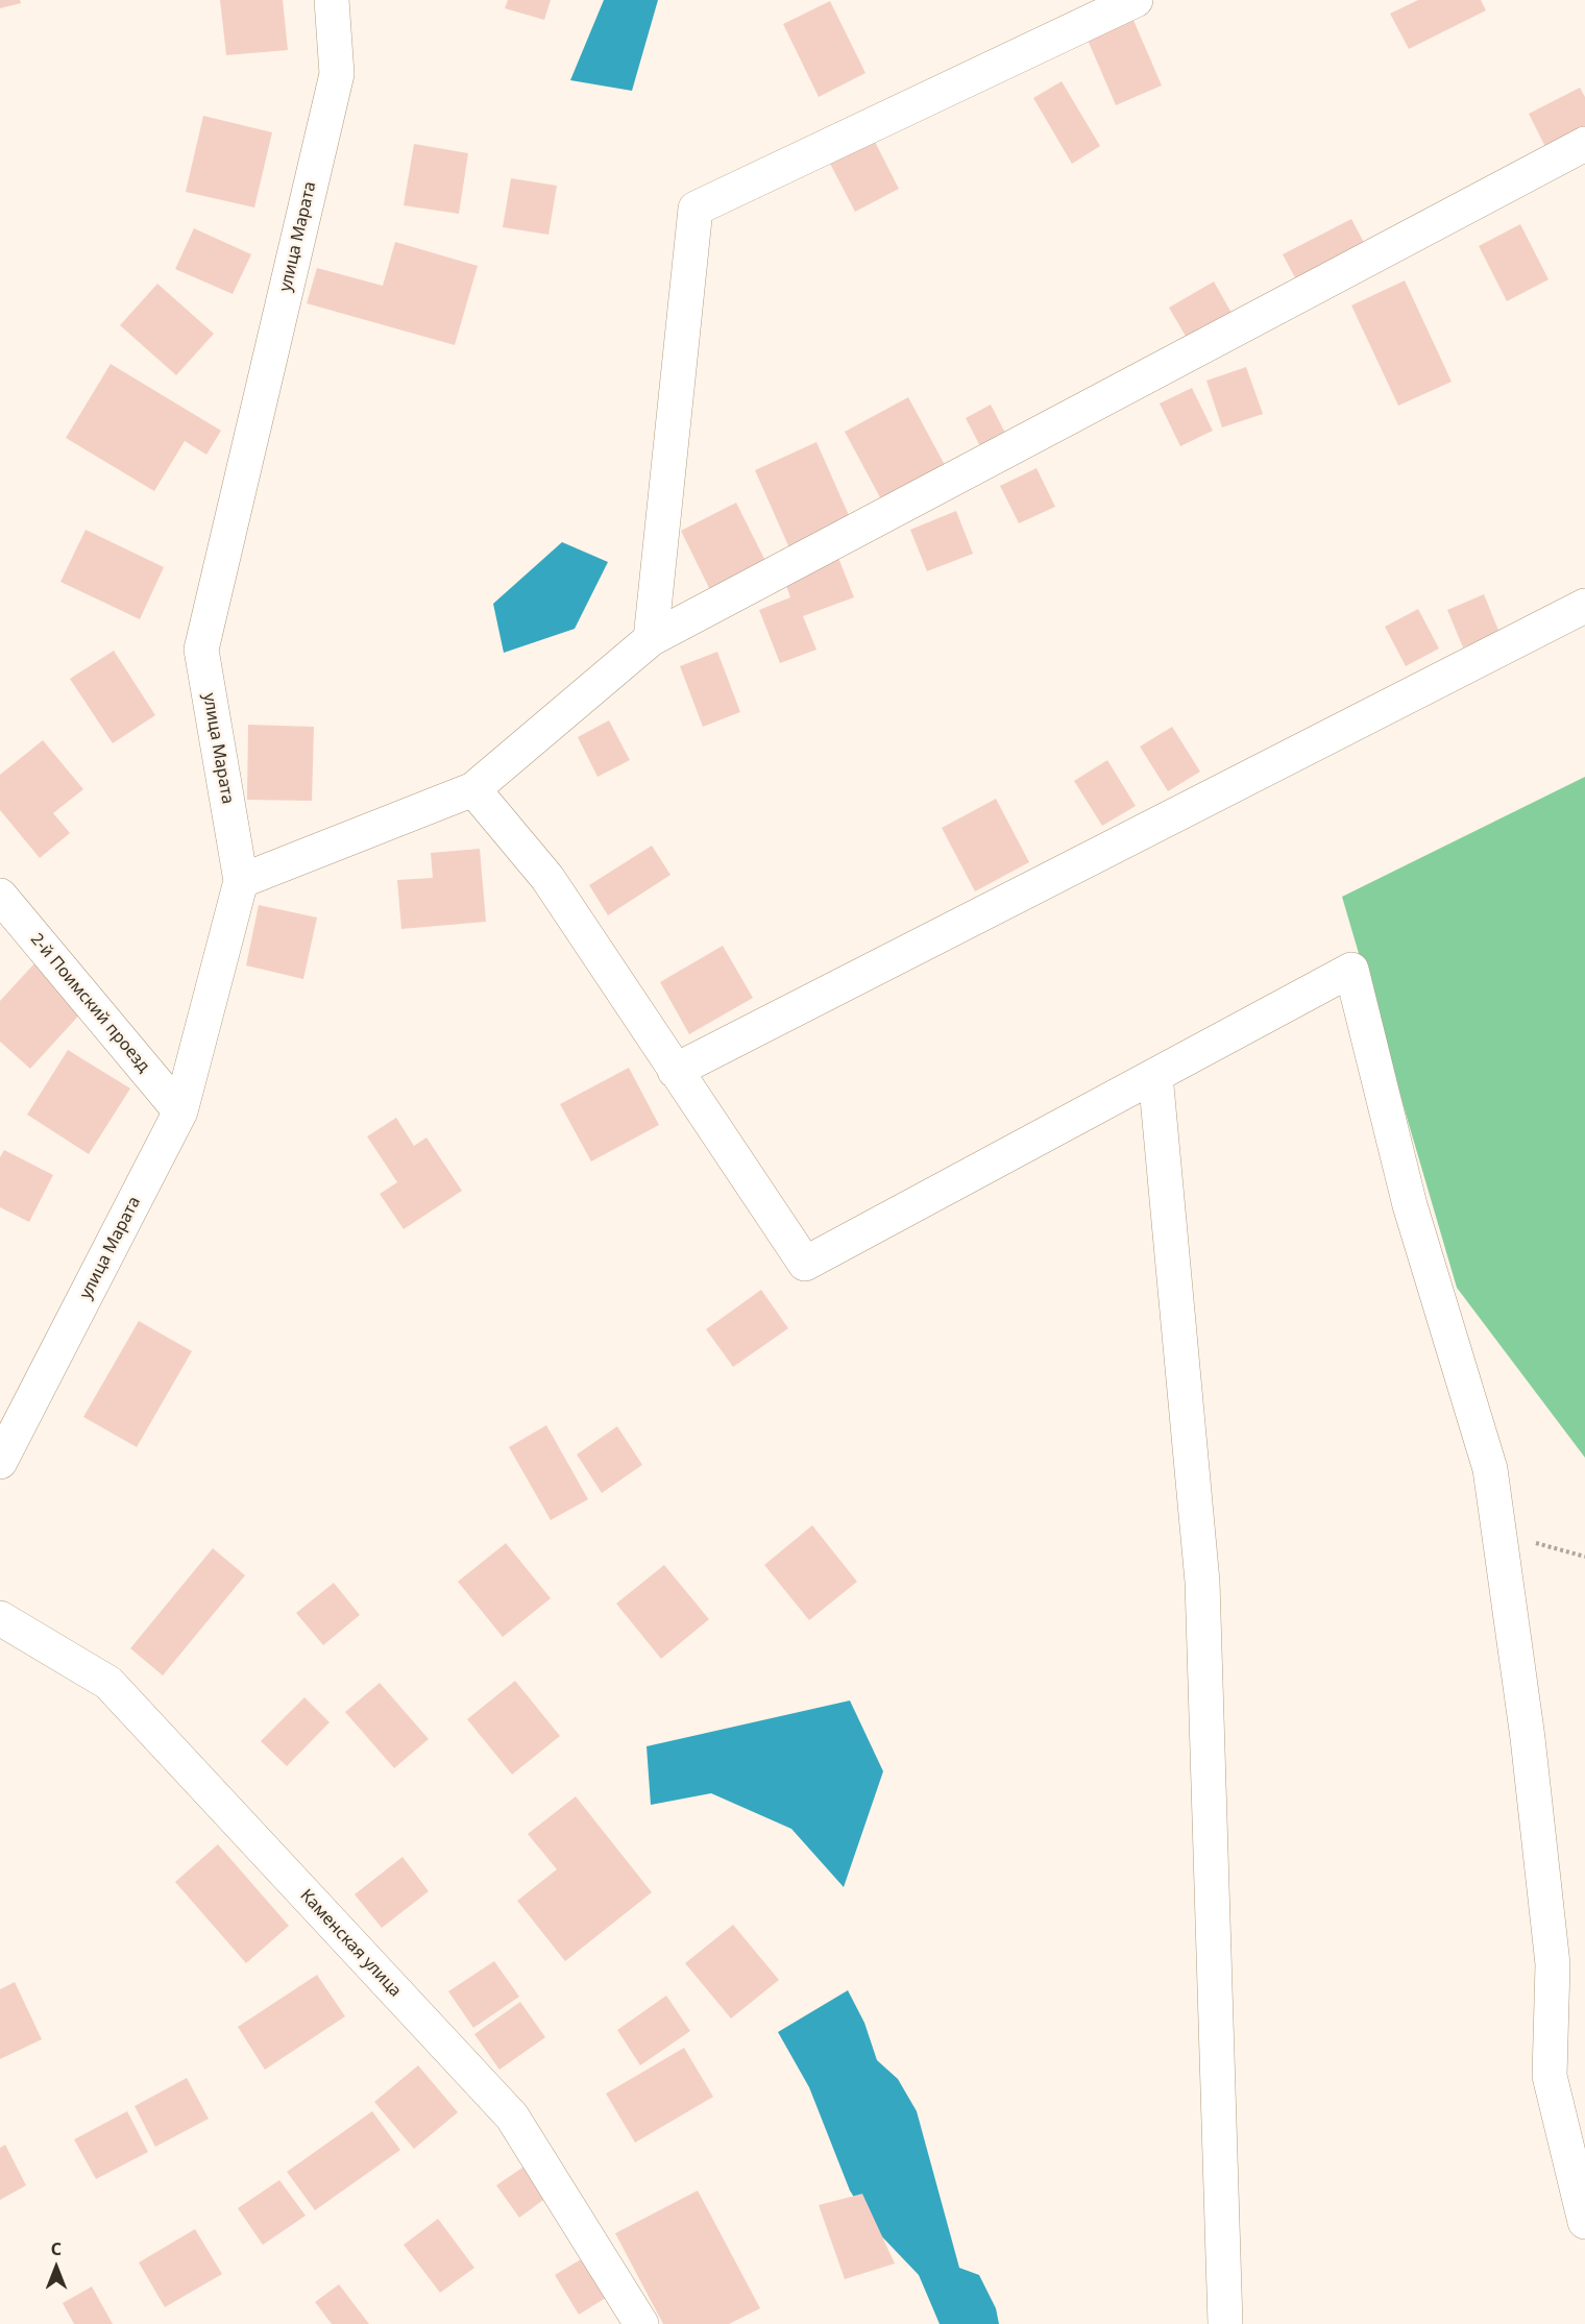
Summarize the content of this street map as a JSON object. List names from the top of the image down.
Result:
{
  "streets": {
    "street": ["улица Марата", "2-й Поимский проезд", "Каменская улица"]
  },
  "crossings": [
    ["улица Марата", "2-й Поимский проезд"]
  ],
  "north": "top"
}
